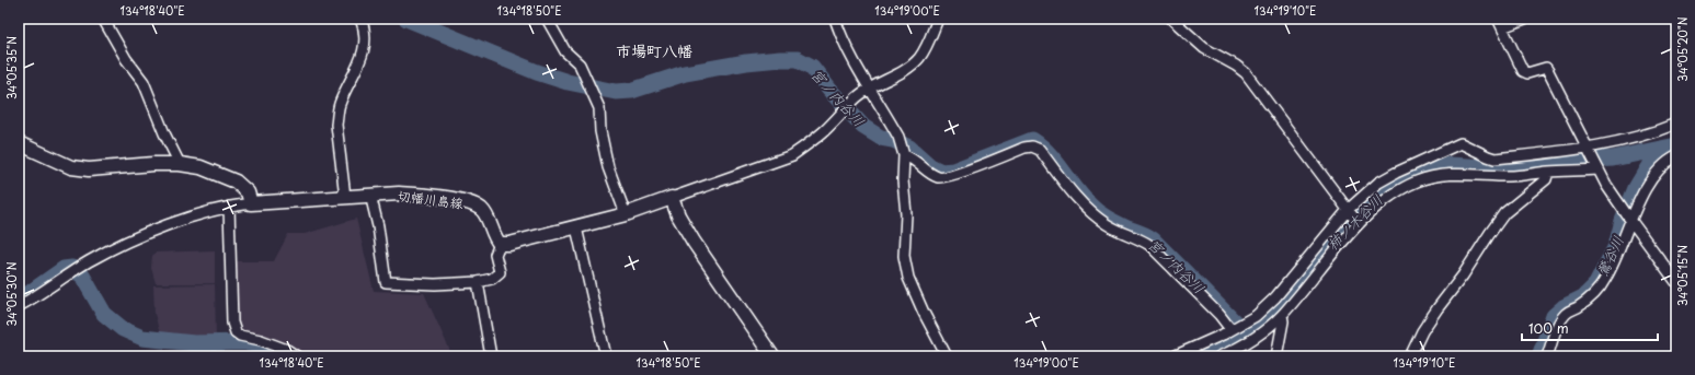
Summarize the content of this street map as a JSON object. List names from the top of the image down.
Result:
{
  "streets": {
    "main road": ["切幡川島線"]
  },
  "districts": ["市場町八幡"],
  "water": ["宮ノ内谷川", "柿ノ木谷川", "鶯谷川"],
  "scale_bar": "100 m",
  "coordinates": [
    "134°18'40\"E",
    "134°18'50\"E",
    "134°19'00\"E",
    "134°19'10\"E",
    "34°05'20\"N",
    "34°05'35\"N",
    "34°05'15\"N",
    "34°05'30\"N"
  ]
}
